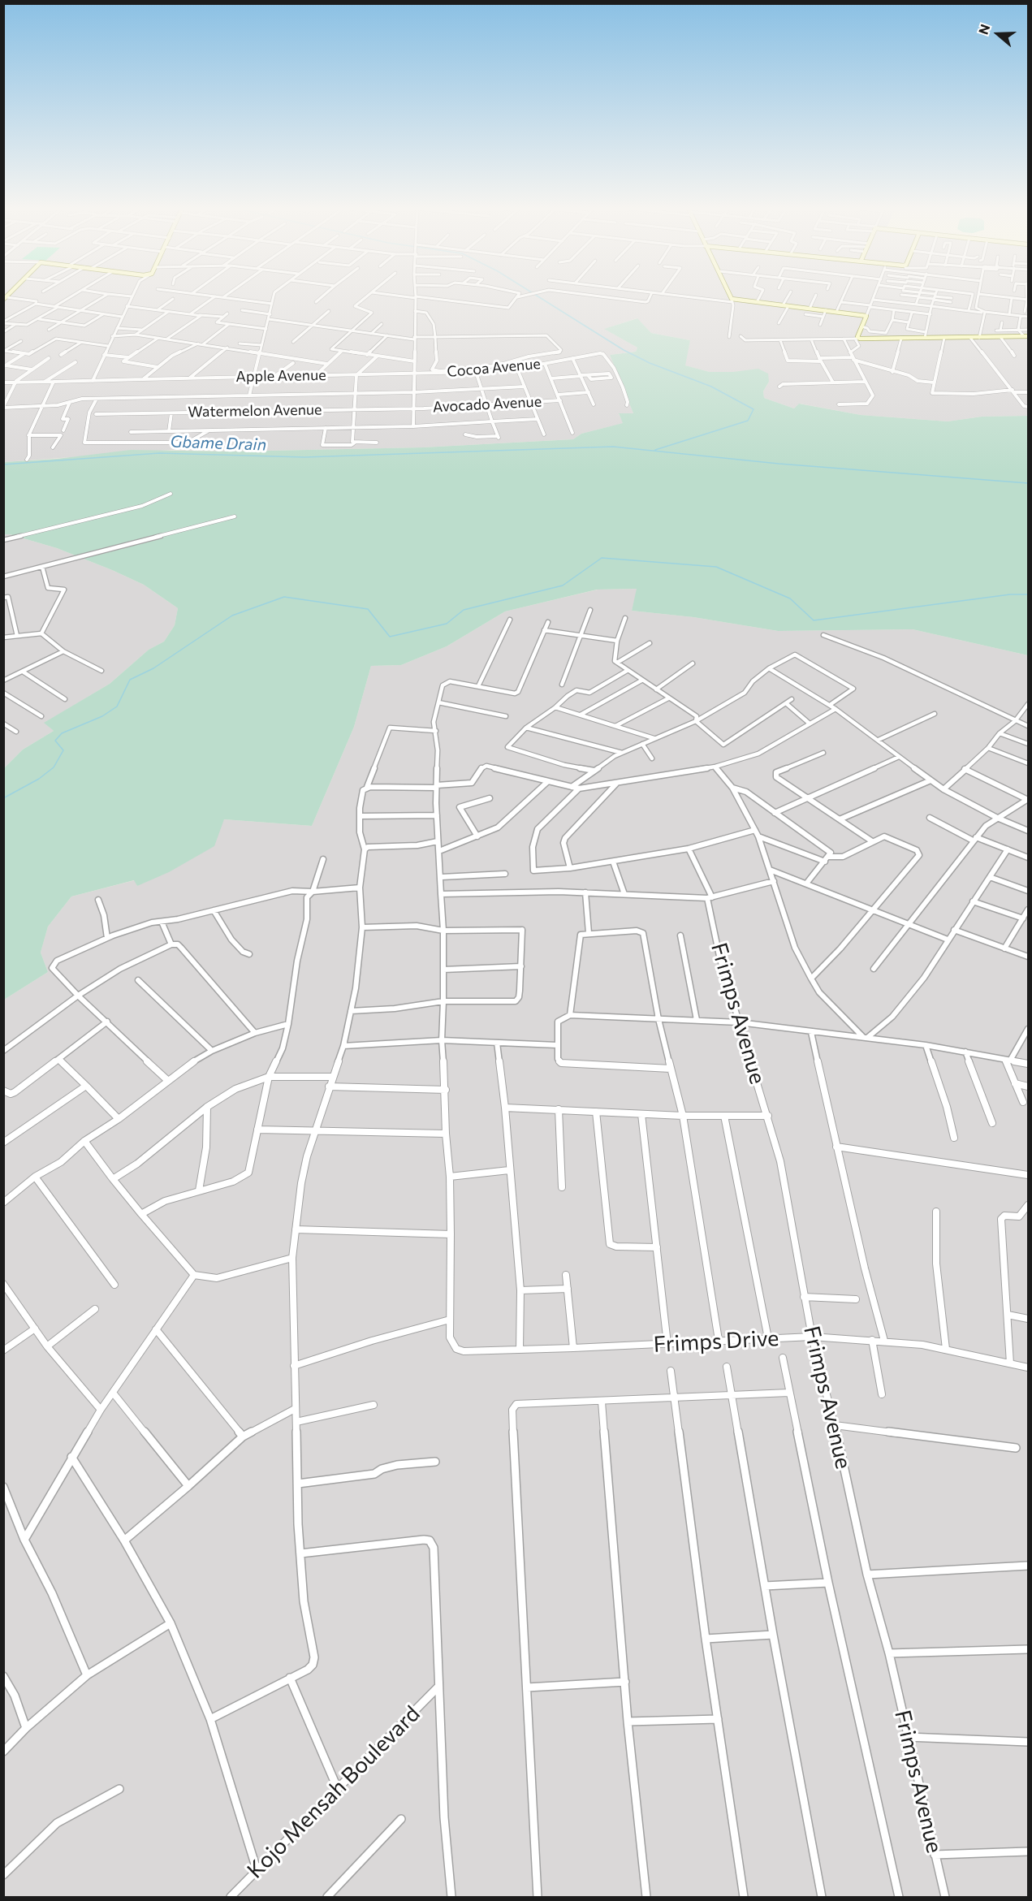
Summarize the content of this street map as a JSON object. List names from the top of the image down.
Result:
{
  "streets": {
    "street": [
      "Cocoa Avenue",
      "Apple Avenue",
      "Avocado Avenue",
      "Watermelon Avenue",
      "Frimps Avenue",
      "Frimps Drive",
      "Kojo Mensah Boulevard"
    ]
  },
  "crossings": [
    ["Cocoa Avenue", "Apple Avenue"],
    ["Avocado Avenue", "Watermelon Avenue"],
    ["Frimps Avenue", "Frimps Drive"]
  ],
  "water": ["Gbame Drain"],
  "north": "left"
}
